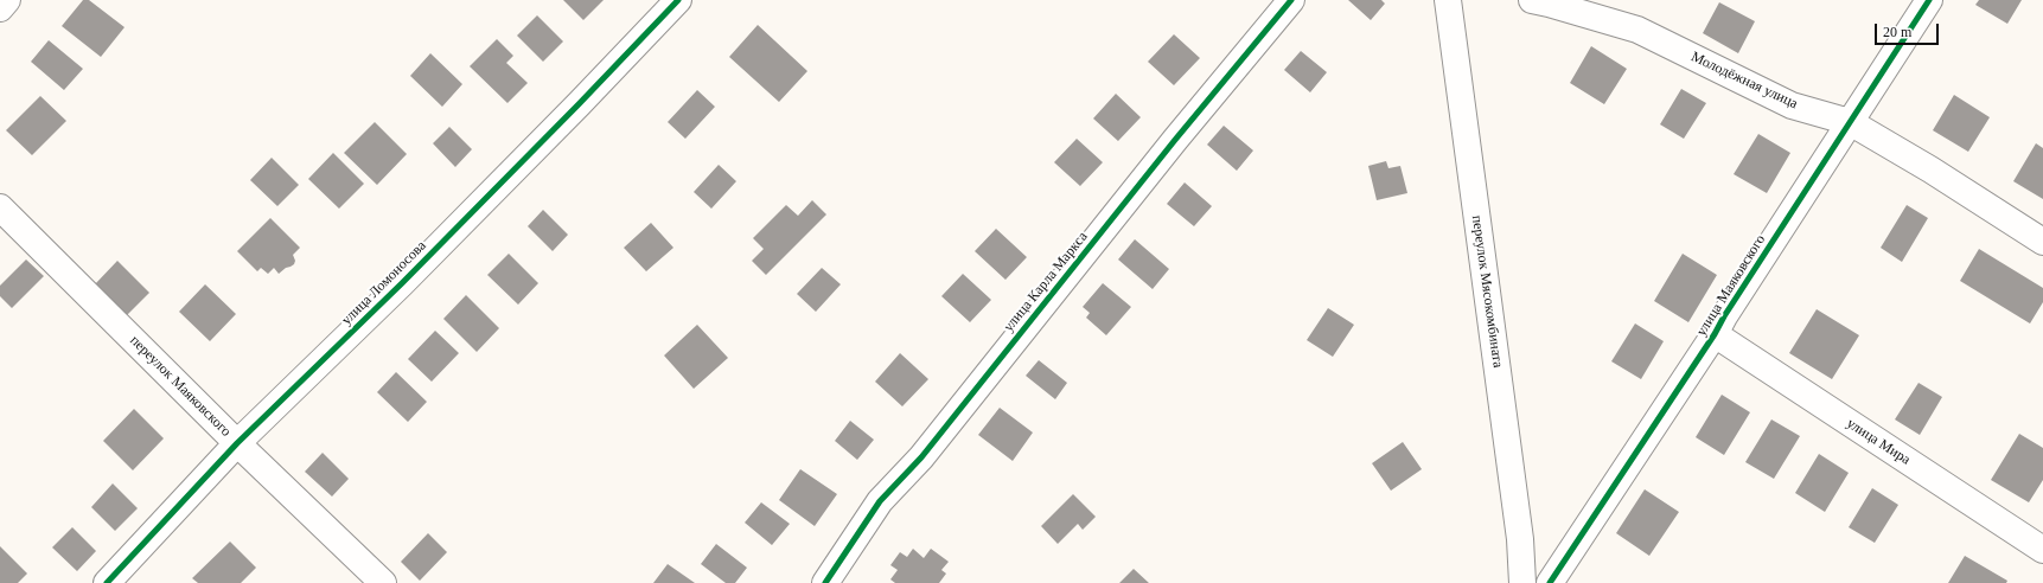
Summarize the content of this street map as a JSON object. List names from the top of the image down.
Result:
{
  "streets": {
    "street": [
      "Молодёжная улица",
      "улица Карла Маркса",
      "улица Ломоносова",
      "улица Маяковского",
      "переулок Мясокомбината",
      "переулок Маяковского",
      "улица Мира"
    ]
  },
  "crossings": [
    ["Молодёжная улица", "улица Маяковского"],
    ["улица Ломоносова", "переулок Маяковского"],
    ["улица Маяковского", "улица Мира"]
  ],
  "scale_bar": "20 m"
}
